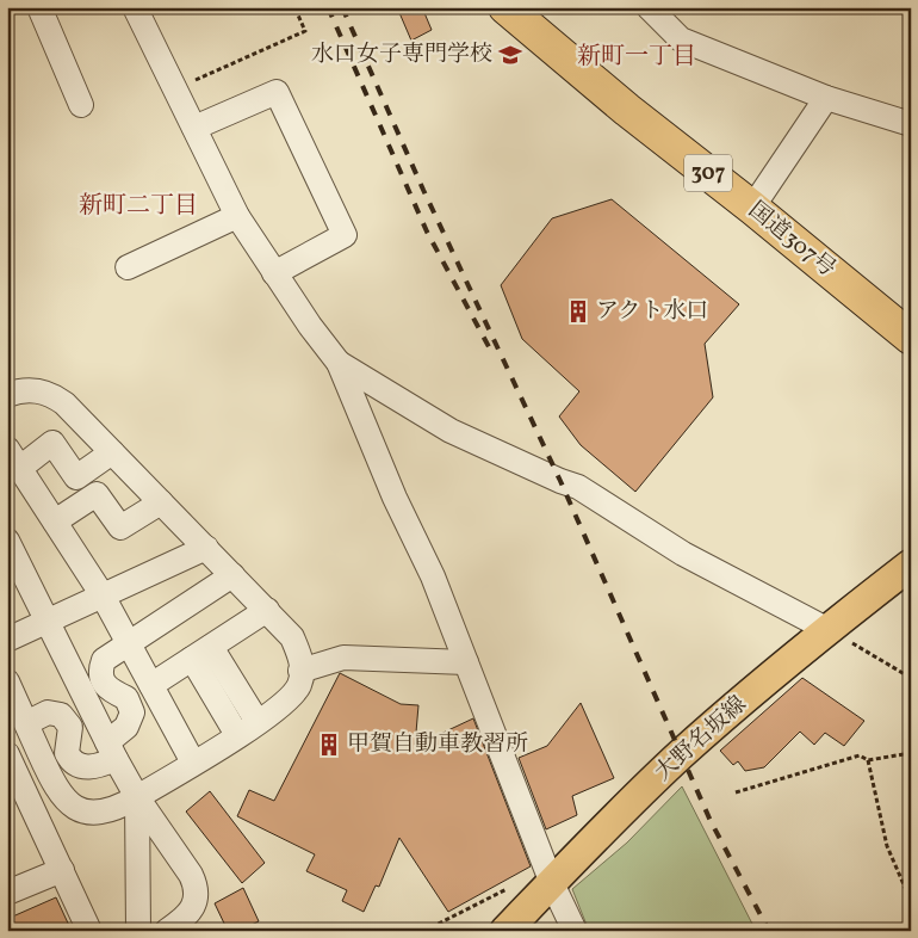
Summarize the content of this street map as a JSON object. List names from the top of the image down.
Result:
{
  "streets": {
    "highway": ["307", "国道307号"],
    "main road": ["大野名坂線"]
  },
  "districts": ["新町一丁目", "新町二丁目"],
  "places": {
    "school or university": ["水口女子専門学校"],
    "building": ["アクト水口", "甲賀自動車教習所"]
  }
}
